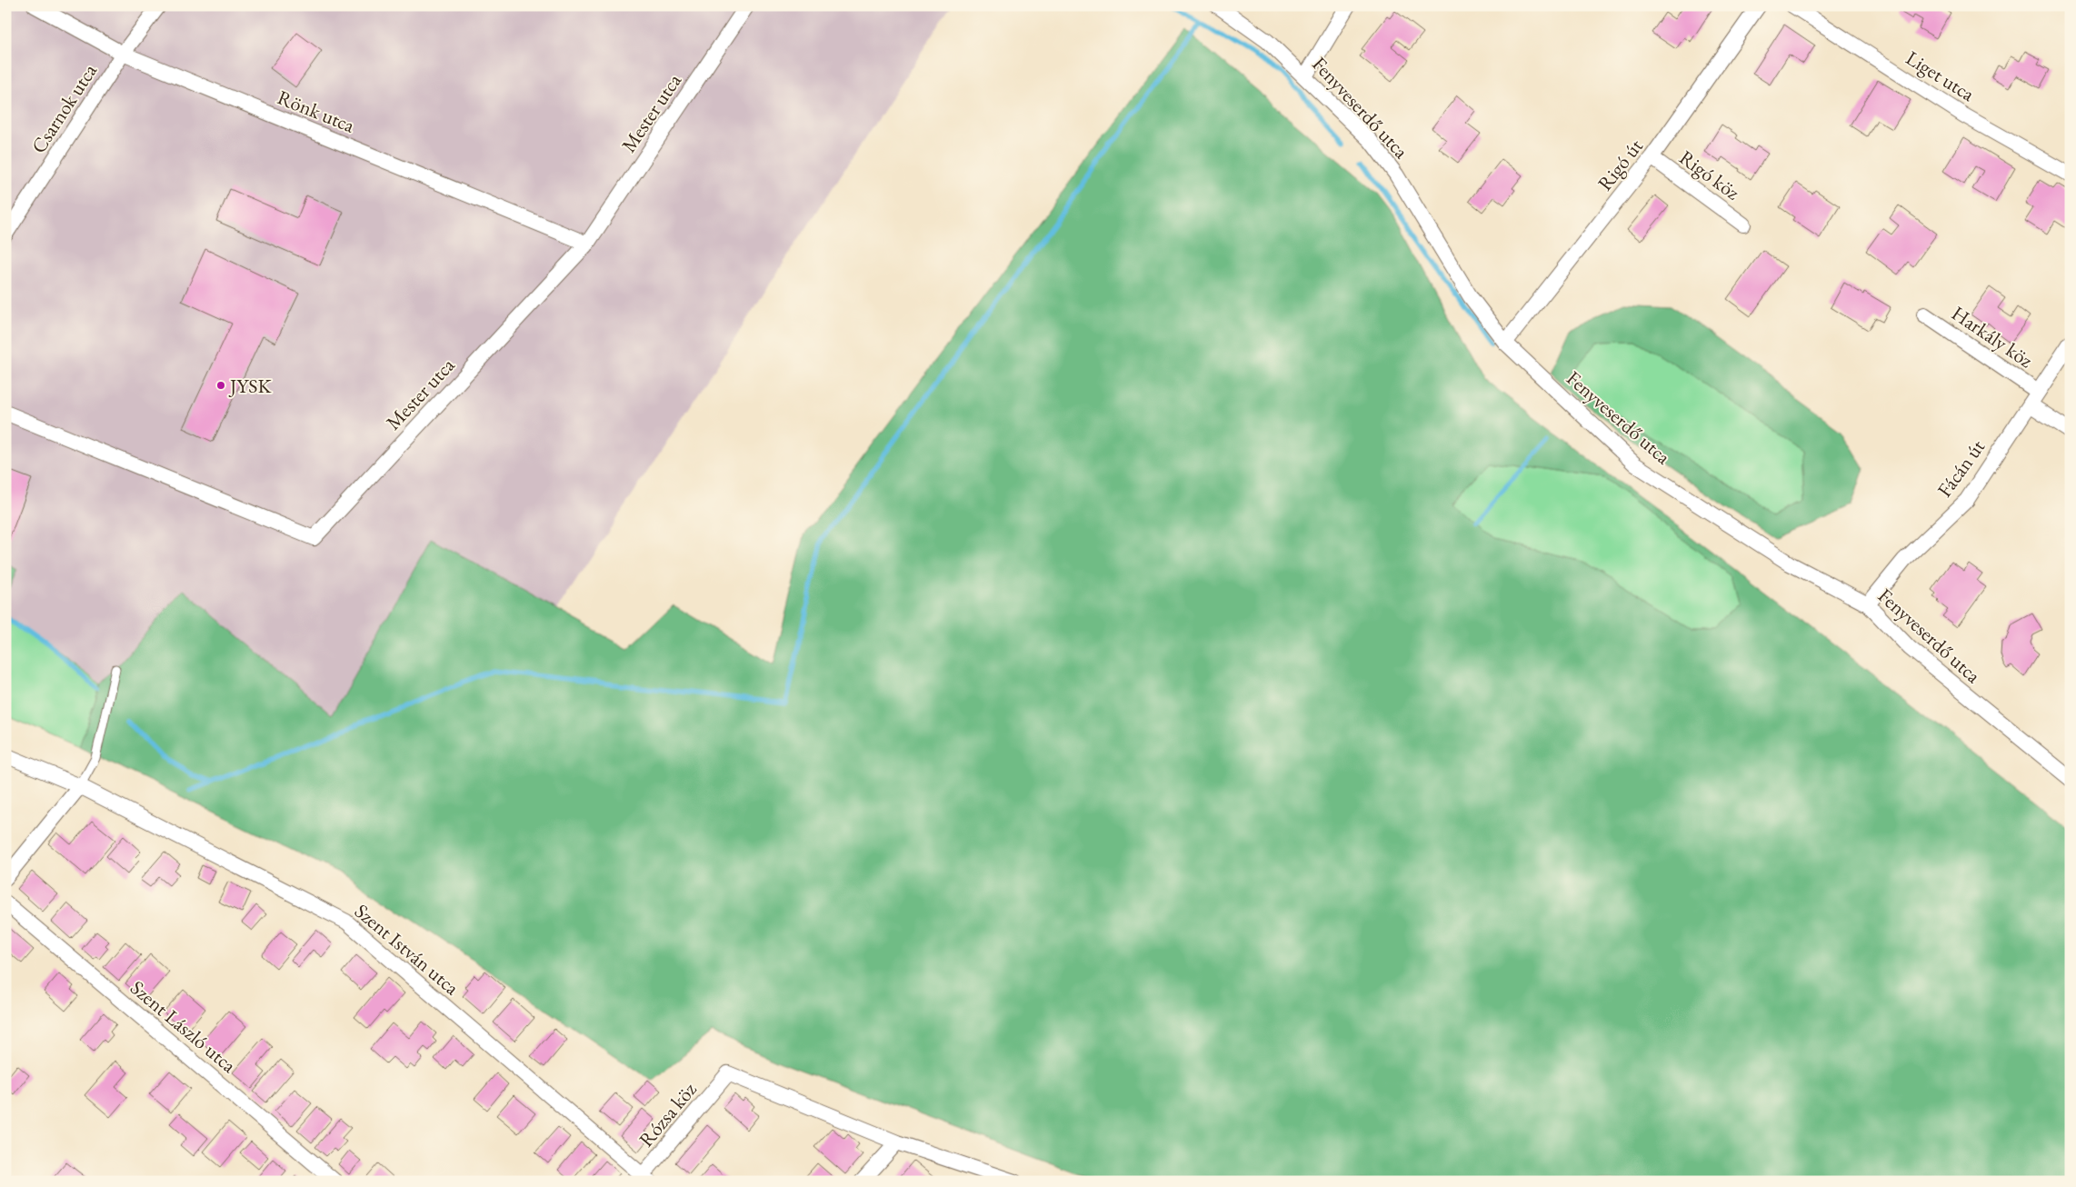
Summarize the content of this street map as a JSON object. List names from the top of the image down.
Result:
{
  "streets": {
    "street": [
      "Liget utca",
      "Fenyveserdő utca",
      "Csarnok utca",
      "Rönk utca",
      "Mester utca",
      "Rigó út",
      "Rigó köz",
      "Harkály köz",
      "Fácán út",
      "Szent István utca",
      "Szent László utca",
      "Rózsa köz"
    ]
  },
  "crossings": [
    ["Fenyveserdő utca", "Rigó út"],
    ["Fenyveserdő utca", "Fácán út"],
    ["Csarnok utca", "Rönk utca"],
    ["Rönk utca", "Mester utca"],
    ["Rigó út", "Rigó köz"],
    ["Harkály köz", "Fácán út"],
    ["Szent István utca", "Rózsa köz"]
  ],
  "places": ["JYSK"]
}
